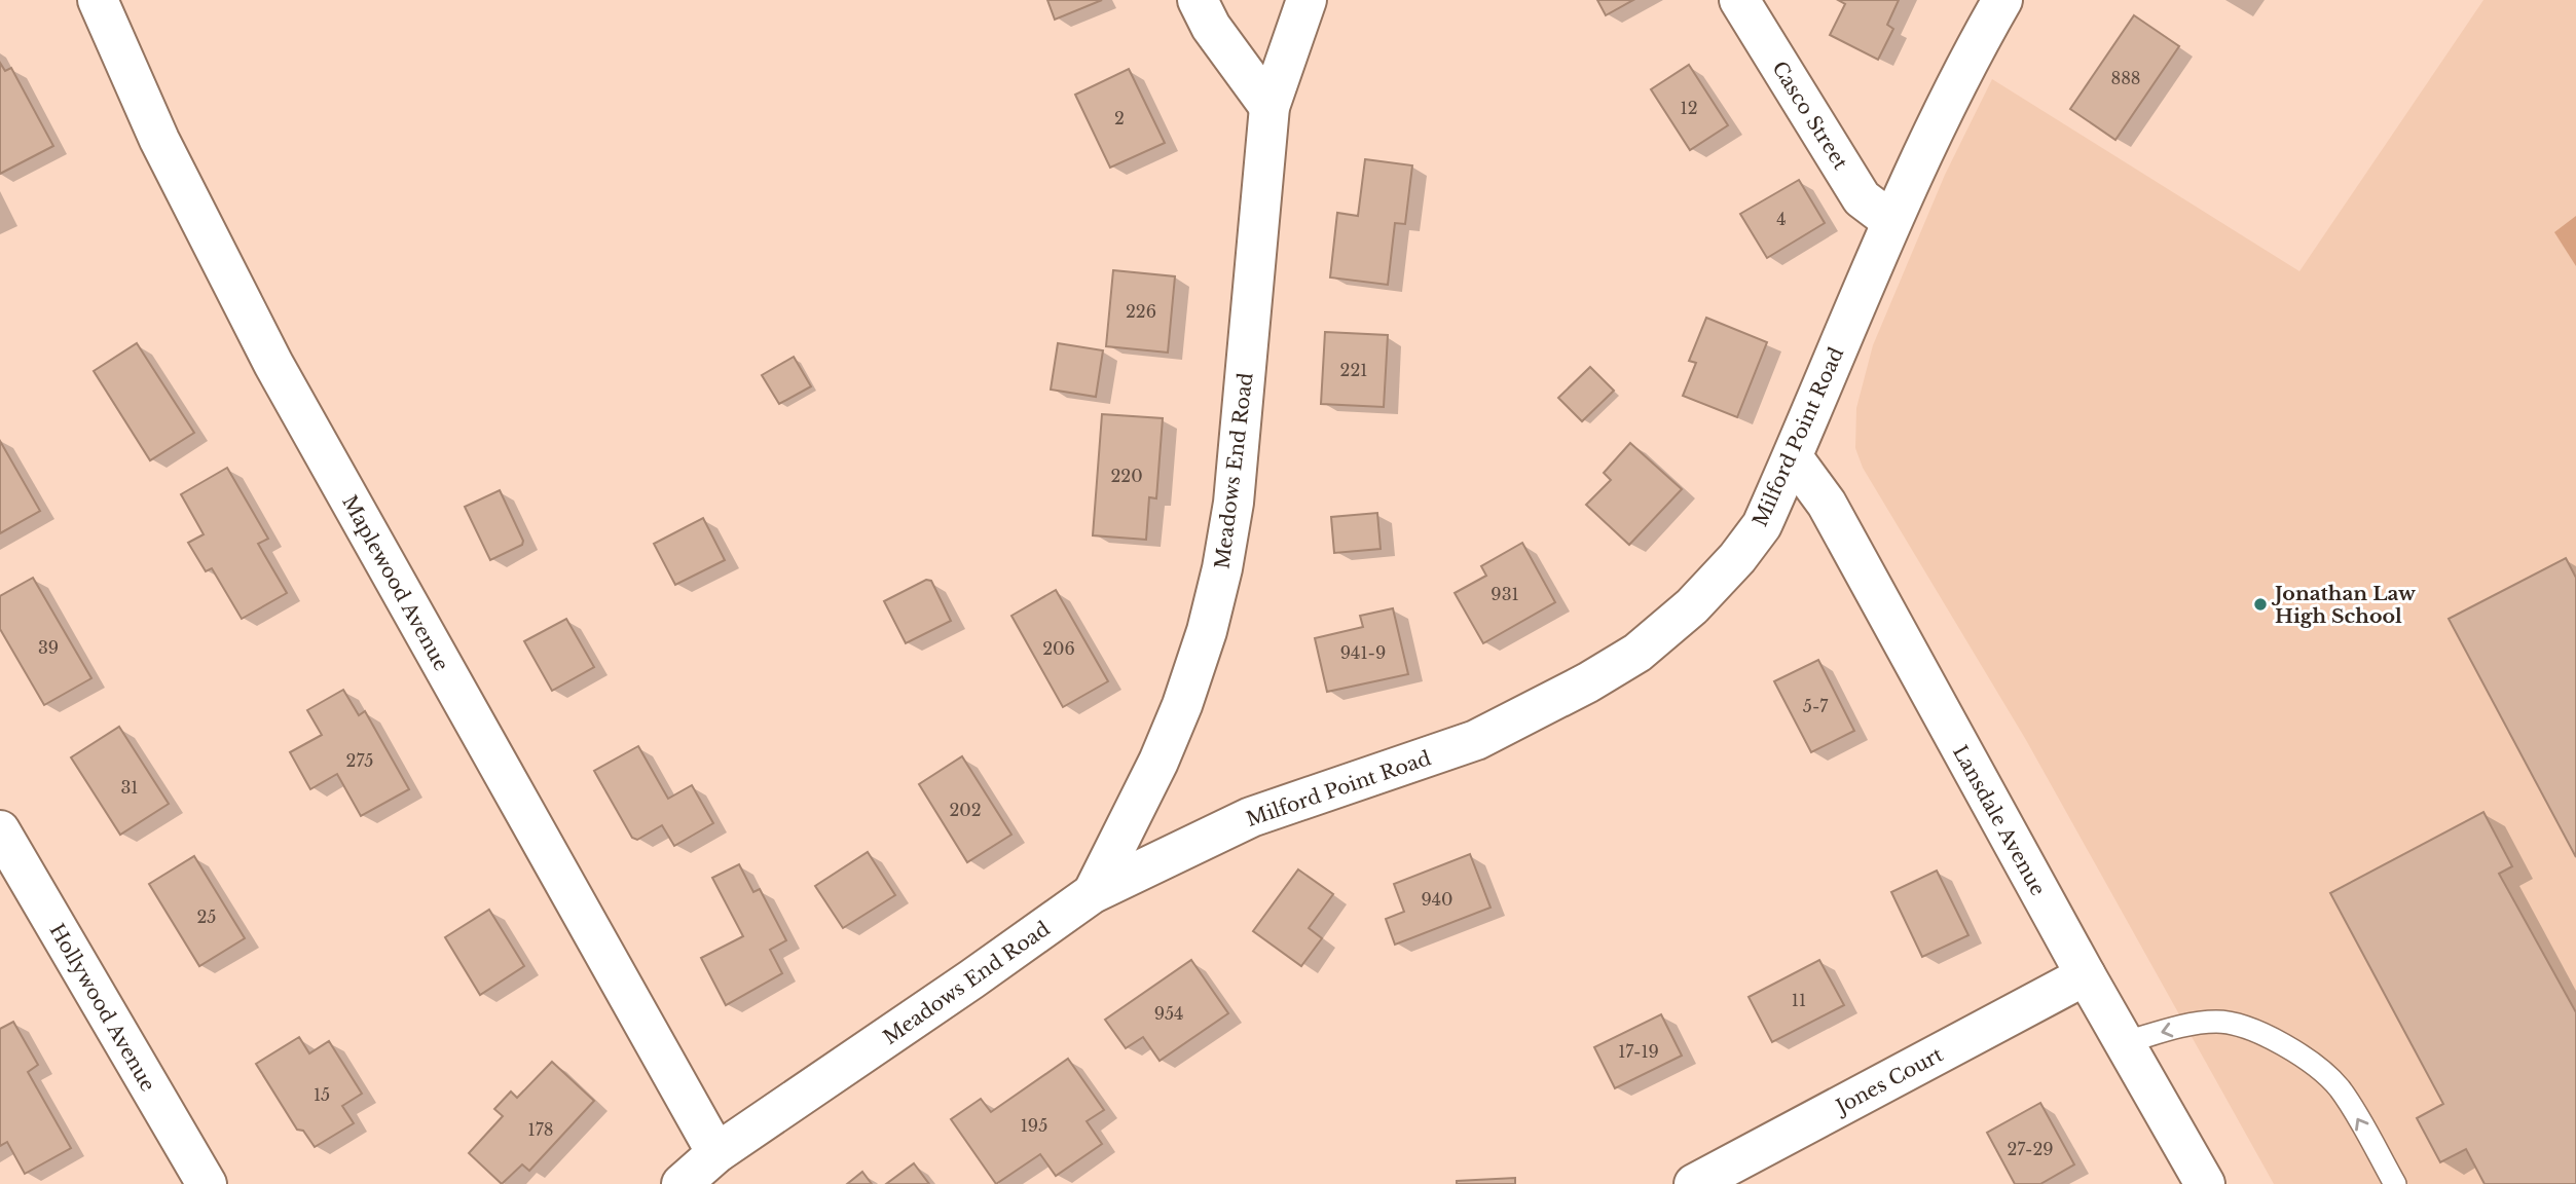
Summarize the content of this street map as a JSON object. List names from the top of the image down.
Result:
{
  "streets": {
    "street": [
      "Casco Street",
      "Milford Point Road",
      "Meadows End Road",
      "Maplewood Avenue",
      "Lansdale Avenue",
      "Hollywood Avenue",
      "Jones Court"
    ]
  },
  "crossings": [
    ["Casco Street", "Milford Point Road"],
    ["Milford Point Road", "Meadows End Road"],
    ["Milford Point Road", "Lansdale Avenue"],
    ["Meadows End Road", "Maplewood Avenue"],
    ["Lansdale Avenue", "Jones Court"]
  ],
  "places": ["Jonathan Law High School"],
  "house_numbers": [
    "888",
    "12",
    "2",
    "4",
    "226",
    "221",
    "220",
    "931",
    "39",
    "206",
    "941-9",
    "5-7",
    "275",
    "31",
    "202",
    "940",
    "25",
    "11",
    "954",
    "17-19",
    "15",
    "195",
    "178",
    "27-29"
  ]
}
